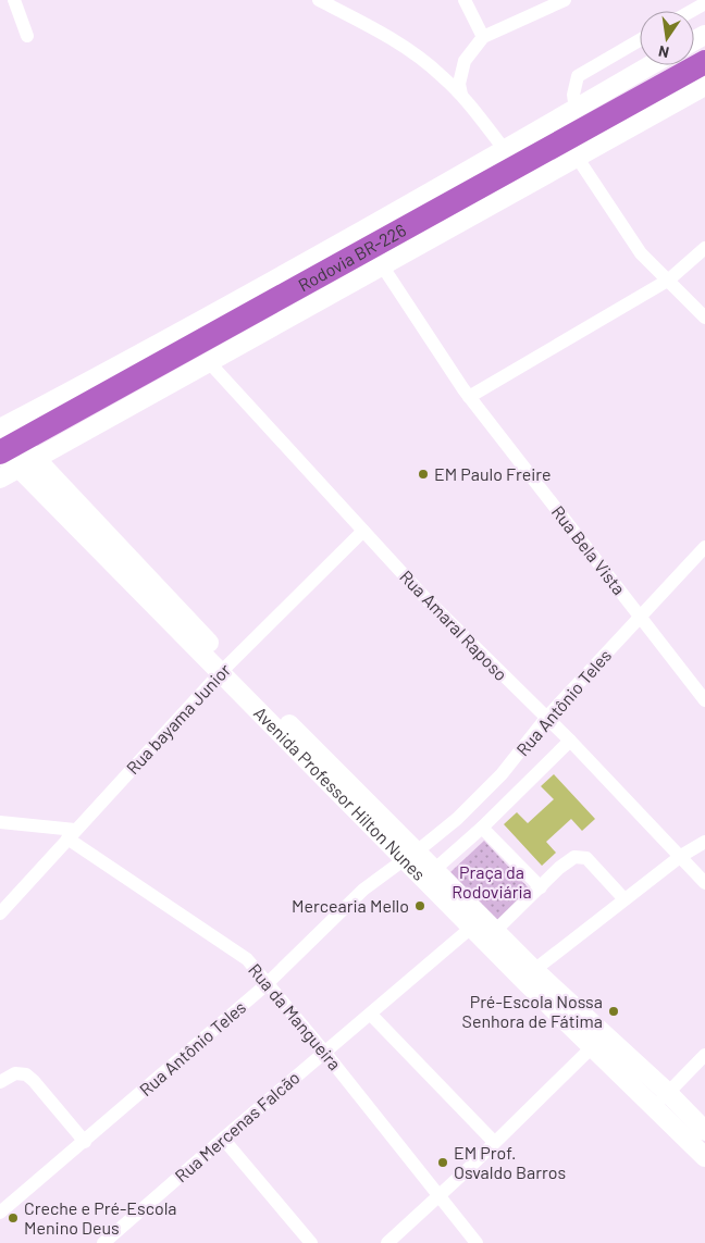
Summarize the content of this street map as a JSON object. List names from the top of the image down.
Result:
{
  "streets": {
    "highway": ["Rodovia BR-226"],
    "main road": ["Avenida Professor Hilton Nunes"],
    "street": [
      "Rua Bela Vista",
      "Rua Amaral Raposo",
      "Rua Antônio Teles",
      "Rua bayama Junior",
      "Rua da Mangueira",
      "Rua Mercenas Falcão"
    ]
  },
  "crossings": [
    ["Rodovia BR-226", "Avenida Professor Hilton Nunes"],
    ["Rua Bela Vista", "Rua Antônio Teles"],
    ["Rua Amaral Raposo", "Rua Antônio Teles"],
    ["Rua Amaral Raposo", "Rua bayama Junior"],
    ["Rua Antônio Teles", "Avenida Professor Hilton Nunes"],
    ["Rua Antônio Teles", "Rua da Mangueira"],
    ["Rua bayama Junior", "Avenida Professor Hilton Nunes"],
    ["Rua bayama Junior", "Rua da Mangueira"],
    ["Avenida Professor Hilton Nunes", "Rua Mercenas Falcão"],
    ["Rua da Mangueira", "Rua Mercenas Falcão"]
  ],
  "parks": ["Praça da Rodoviária"],
  "places": [
    "EM Paulo Freire",
    "Mercearia Mello",
    "Pré-Escola Nossa Senhora de Fátima",
    "EM Prof. Osvaldo Barros",
    "Creche e Pré-Escola Menino Deus"
  ],
  "north": "bottom"
}
